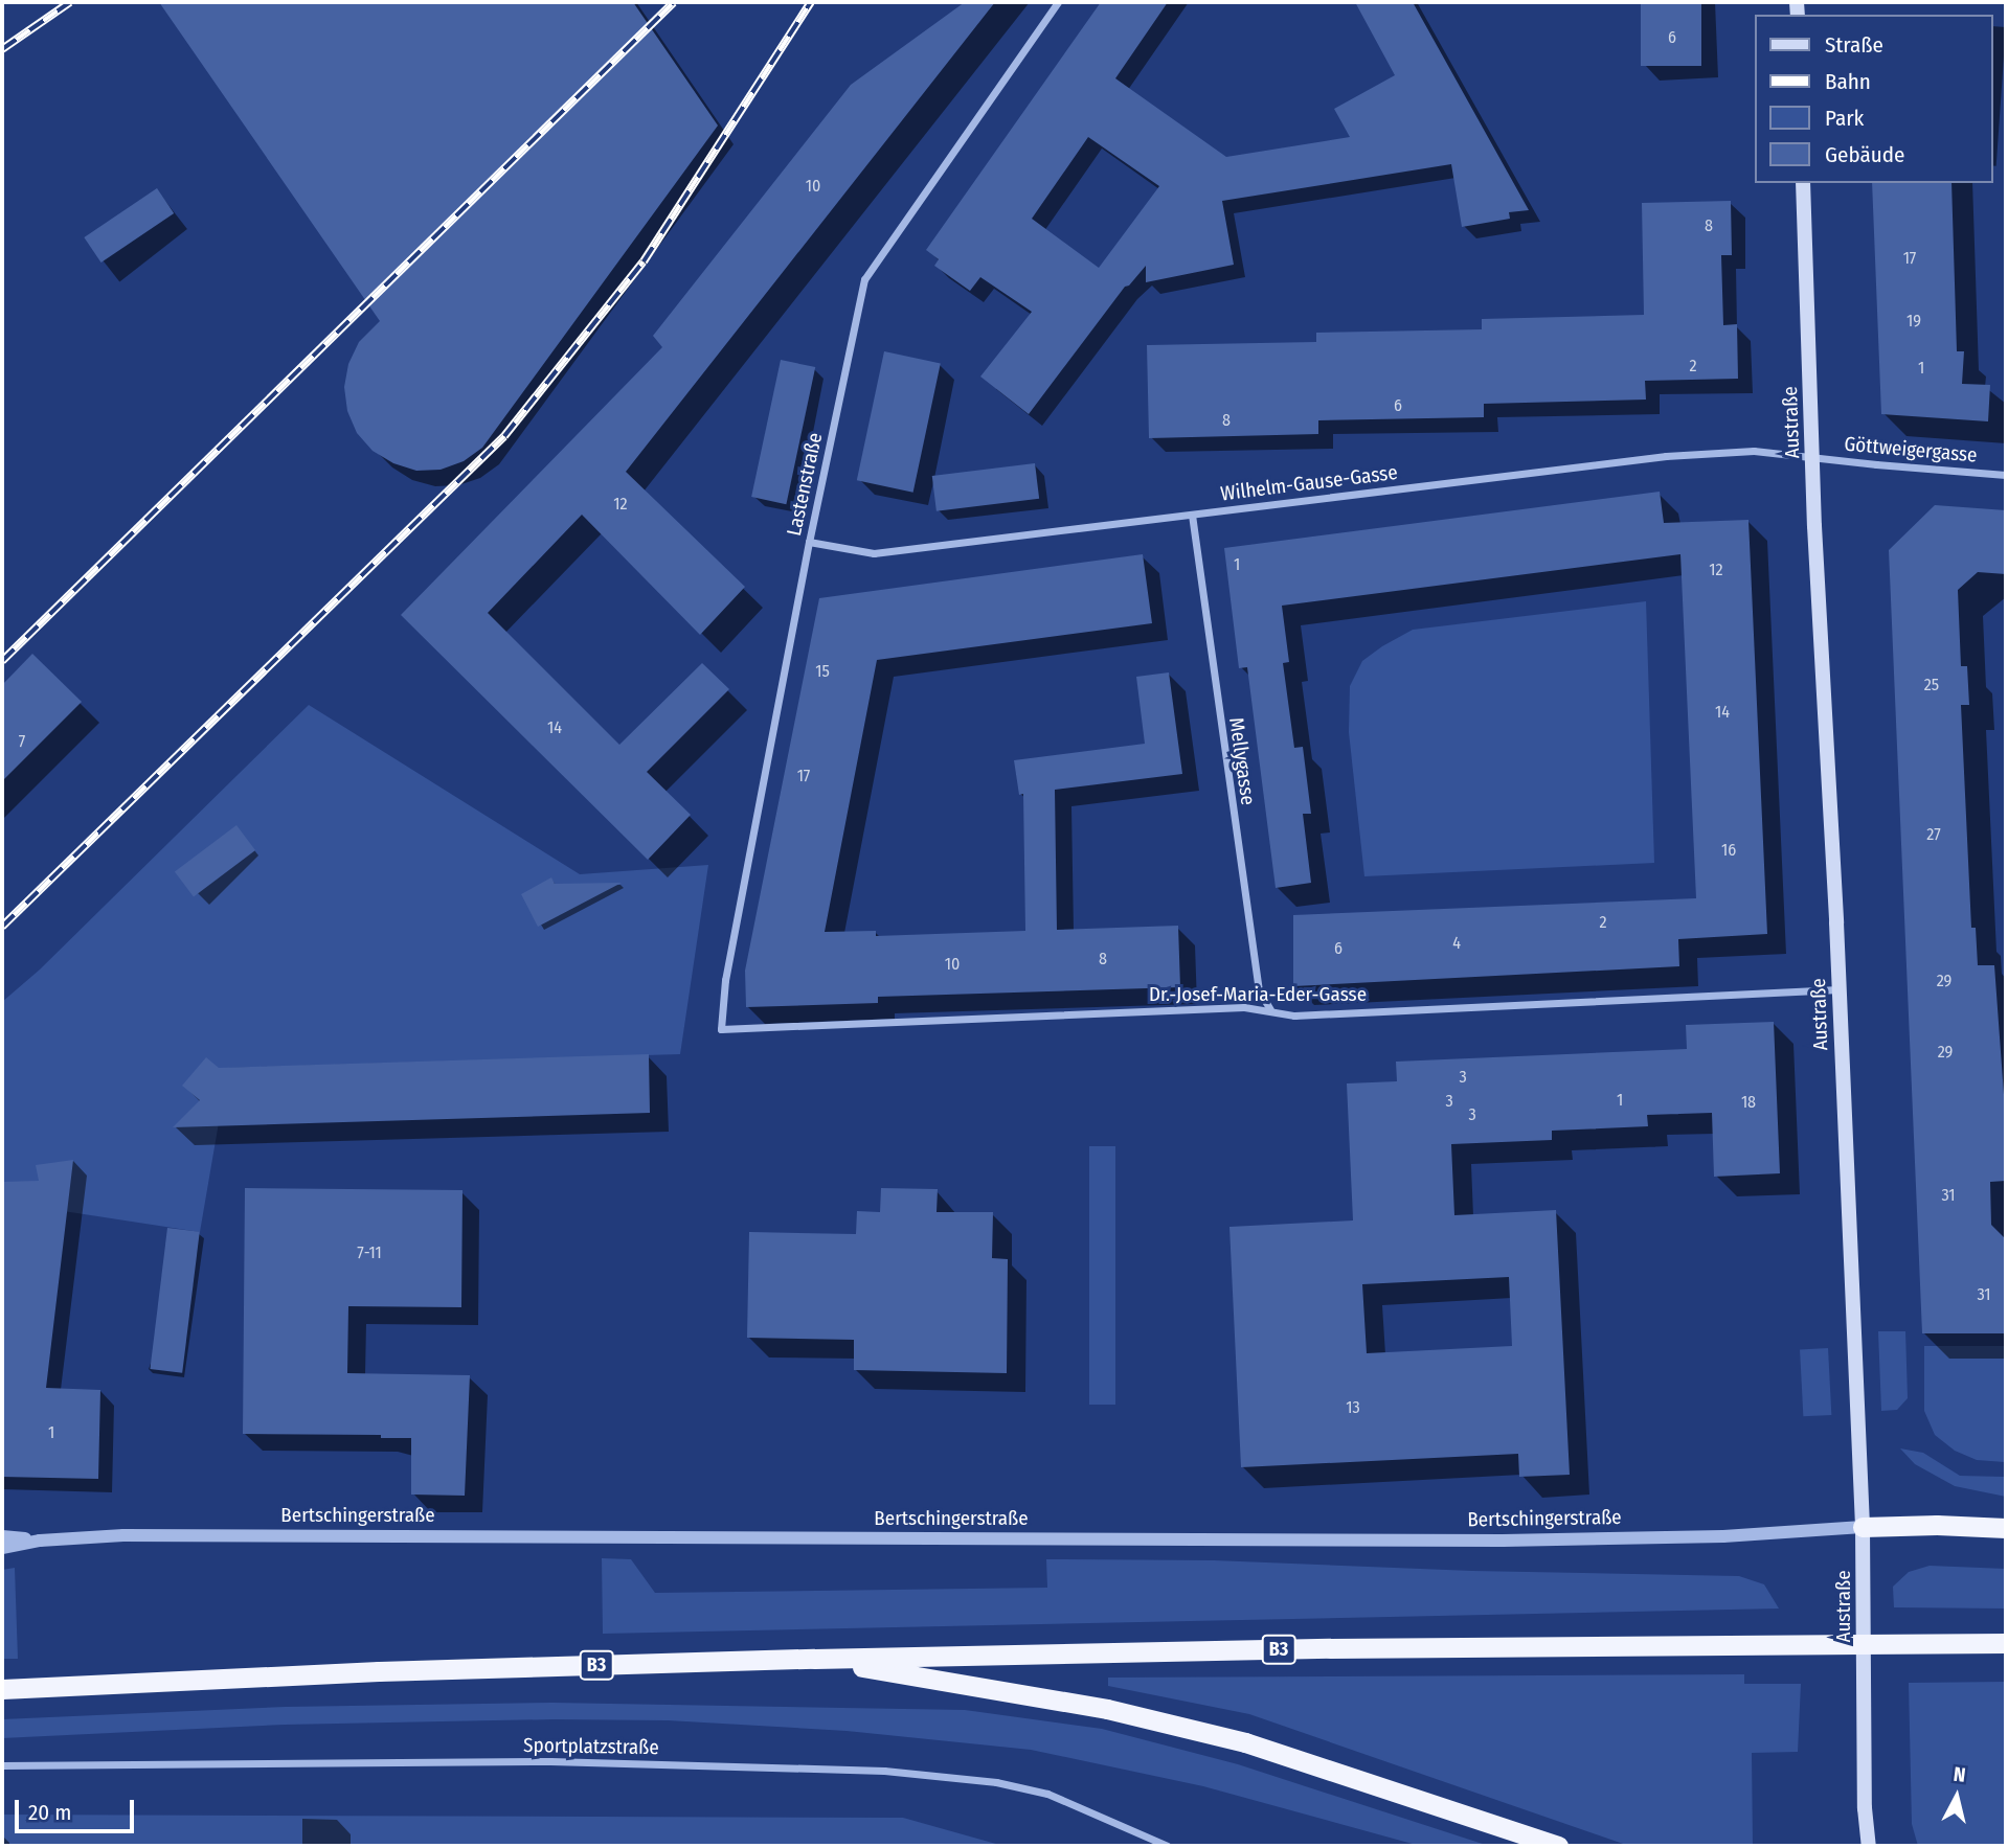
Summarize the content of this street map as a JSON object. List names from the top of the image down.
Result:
{
  "streets": {
    "highway": ["B3"],
    "main road": ["Austraße"],
    "street": [
      "Göttweigergasse",
      "Wilhelm-Gause-Gasse",
      "Lastenstraße",
      "Mellygasse",
      "Dr.-Josef-Maria-Eder-Gasse",
      "Bertschingerstraße",
      "Sportplatzstraße"
    ]
  },
  "crossings": [
    ["Austraße", "Göttweigergasse"],
    ["Austraße", "Wilhelm-Gause-Gasse"],
    ["Austraße", "Dr.-Josef-Maria-Eder-Gasse"],
    ["Austraße", "Bertschingerstraße"],
    ["Göttweigergasse", "Wilhelm-Gause-Gasse"],
    ["Wilhelm-Gause-Gasse", "Lastenstraße"],
    ["Wilhelm-Gause-Gasse", "Mellygasse"],
    ["Lastenstraße", "Dr.-Josef-Maria-Eder-Gasse"],
    ["Mellygasse", "Dr.-Josef-Maria-Eder-Gasse"]
  ],
  "house_numbers": [
    "6",
    "10",
    "8",
    "17",
    "19",
    "2",
    "1",
    "6",
    "8",
    "12",
    "1",
    "12",
    "15",
    "25",
    "14",
    "14",
    "7",
    "17",
    "27",
    "16",
    "2",
    "4",
    "6",
    "8",
    "10",
    "29",
    "29",
    "3",
    "1",
    "3",
    "18",
    "3",
    "31",
    "7-11",
    "31",
    "13",
    "1"
  ],
  "legend": [
    "Straße",
    "Bahn",
    "Park",
    "Gebäude"
  ],
  "scale_bar": "20 m",
  "north": "top"
}
